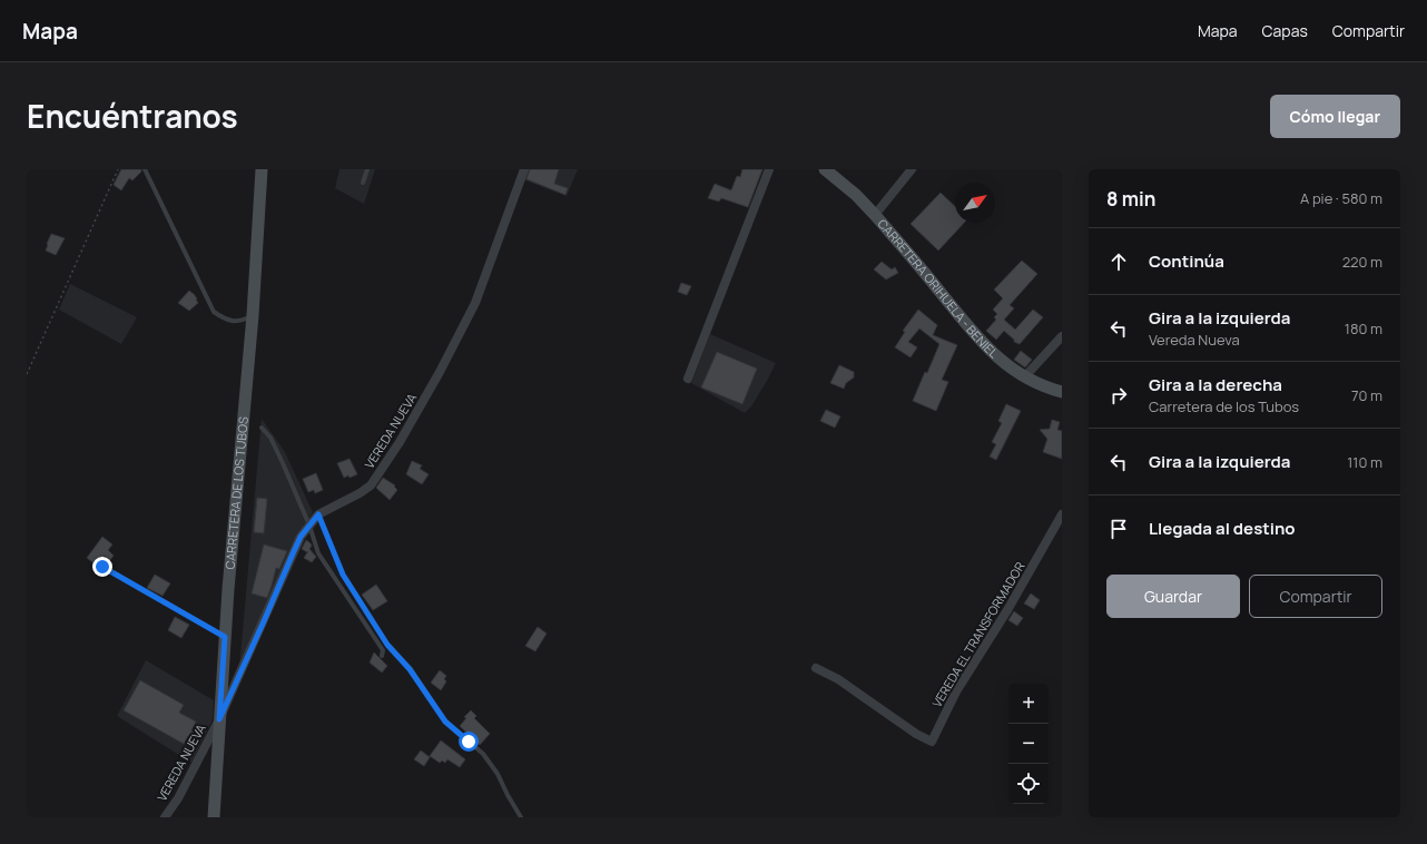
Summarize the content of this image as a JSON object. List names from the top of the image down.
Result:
{
  "streets": {
    "street": [
      "CARRETERA ORIHUELA - BENIEL",
      "VEREDA NUEVA",
      "CARRETERA DE LOS TUBOS",
      "VEREDA EL TRANSFORMADOR"
    ]
  },
  "crossings": [
    ["VEREDA NUEVA", "CARRETERA DE LOS TUBOS"]
  ],
  "north": "top right",
  "page": {
    "header": "Mapa",
    "nav": ["Mapa", "Capas", "Compartir"],
    "title": "Encuéntranos",
    "buttons": [
      "Cómo llegar",
      ["Guardar", "Compartir"]
    ],
    "heading": ["8 min", "A pie · 580 m"],
    "list": [
      ["Continúa", "220 m"],
      ["Gira a la izquierda", "Vereda Nueva", "180 m"],
      ["Gira a la derecha", "Carretera de los Tubos", "70 m"],
      ["Gira a la izquierda", "110 m"],
      "Llegada al destino"
    ],
    "map_buttons": ["+", "−"]
  }
}
